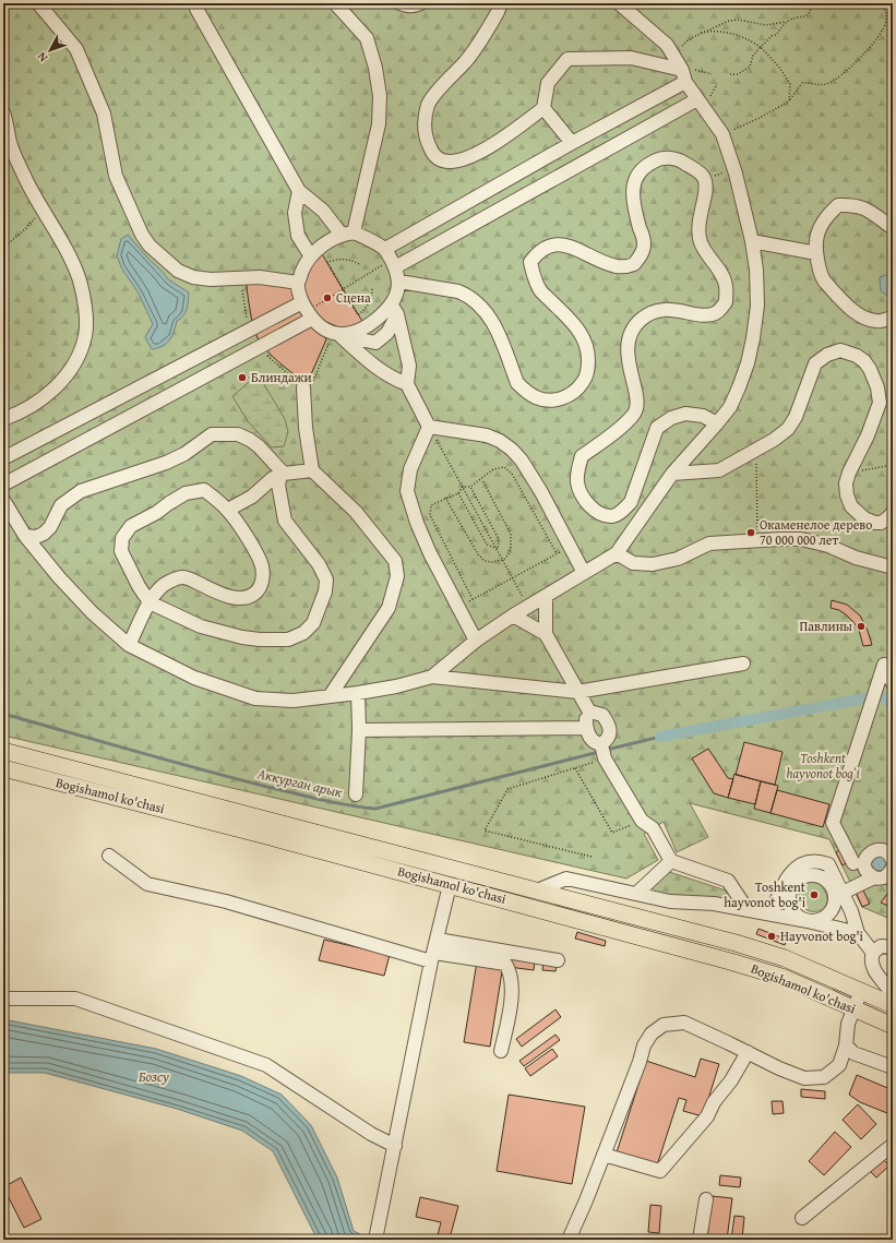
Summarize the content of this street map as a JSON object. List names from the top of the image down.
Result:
{
  "streets": {
    "main road": ["Bogishamol ko'chasi"]
  },
  "water": ["Аккурган арык", "Бозсу"],
  "parks": ["Toshkent hayvonot bogʻi"],
  "places": [
    "Сцена",
    "Блиндажи",
    "Окаменелое дерево 70 000 000 лет",
    "Павлины",
    "Toshkent hayvonot bog'i",
    "Hayvonot bog'i"
  ],
  "north": "bottom left"
}
